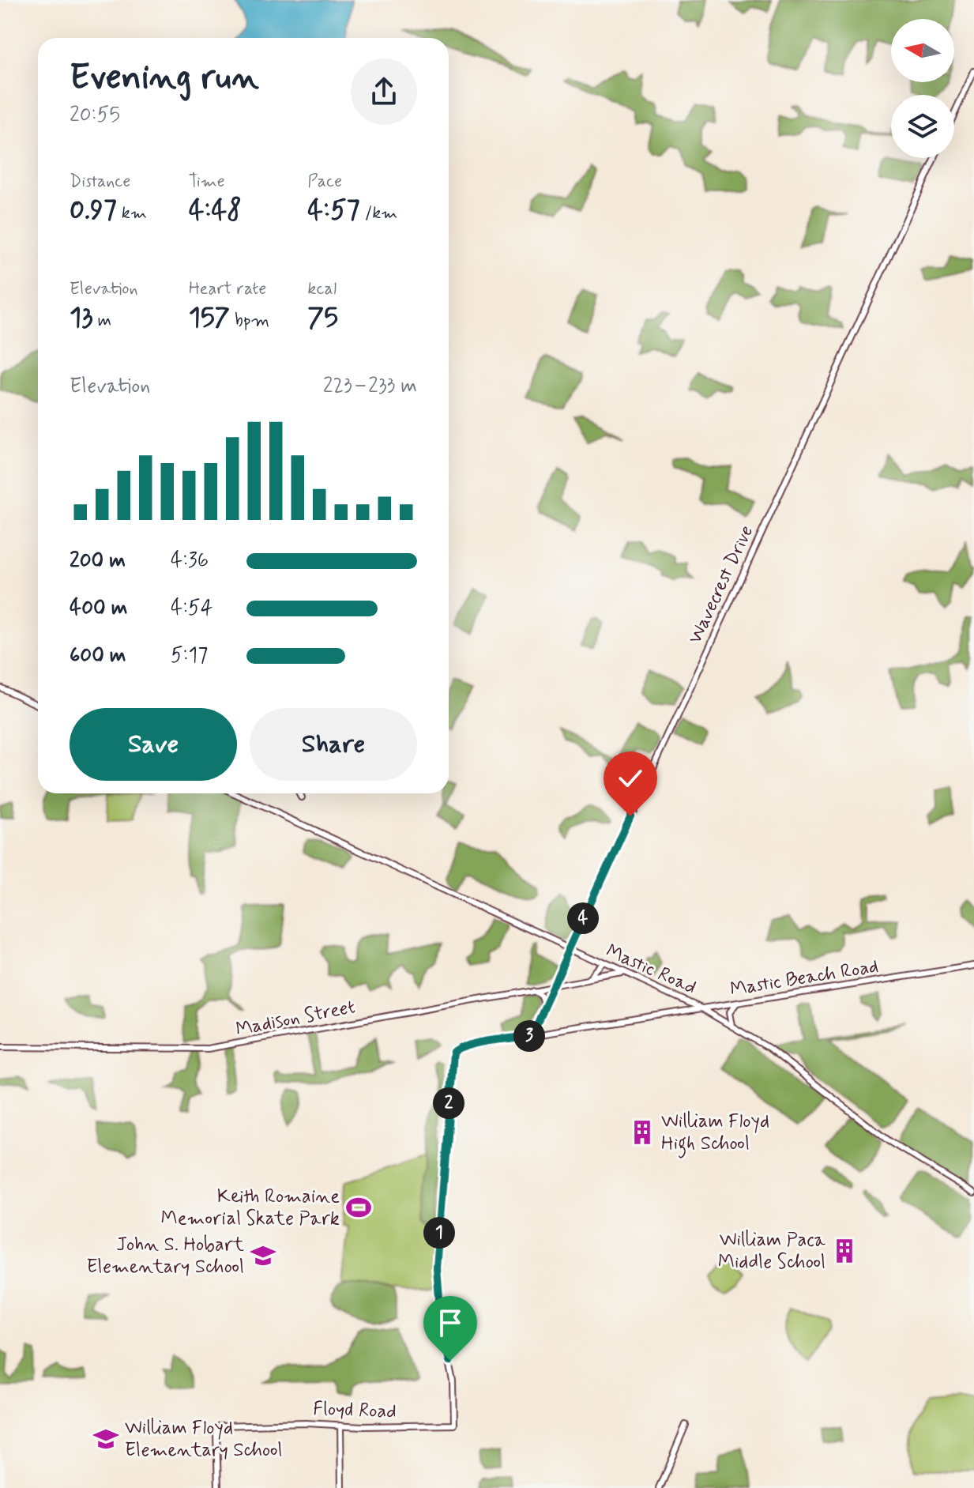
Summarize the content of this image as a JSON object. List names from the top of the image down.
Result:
{
  "streets": {
    "street": [
      "Wavecrest Drive",
      "Mastic Road",
      "Mastic Beach Road",
      "Madison Street",
      "Floyd Road"
    ]
  },
  "crossings": [
    ["Wavecrest Drive", "Mastic Road"],
    ["Wavecrest Drive", "Mastic Beach Road"],
    ["Wavecrest Drive", "Madison Street"],
    ["Mastic Road", "Mastic Beach Road"],
    ["Mastic Road", "Madison Street"],
    ["Mastic Beach Road", "Floyd Road"]
  ],
  "places": {
    "building": ["William Floyd High School", "William Paca Middle School"],
    "sports": ["Keith Romaine Memorial Skate Park"],
    "school or university": ["John S. Hobart Elementary School", "William Floyd Elementary School"]
  },
  "north": "left",
  "page": {
    "heading": ["Evening run", "20:55"],
    "stats": [
      ["Distance", "0.97 km"],
      ["Time", "4:48"],
      ["Pace", "4:57 /km"],
      ["Elevation", "13 m"],
      ["Heart rate", "157 bpm"],
      ["kcal", "75"]
    ],
    "chart": ["Elevation", "223–233 m"],
    "list": [
      {
        "name": "200 m",
        "note": "4:36"
      },
      {
        "name": "400 m",
        "note": "4:54"
      },
      {
        "name": "600 m",
        "note": "5:17"
      }
    ],
    "buttons": ["Save", "Share"],
    "pins": [
      "4",
      "3",
      "2",
      "1"
    ]
  }
}
